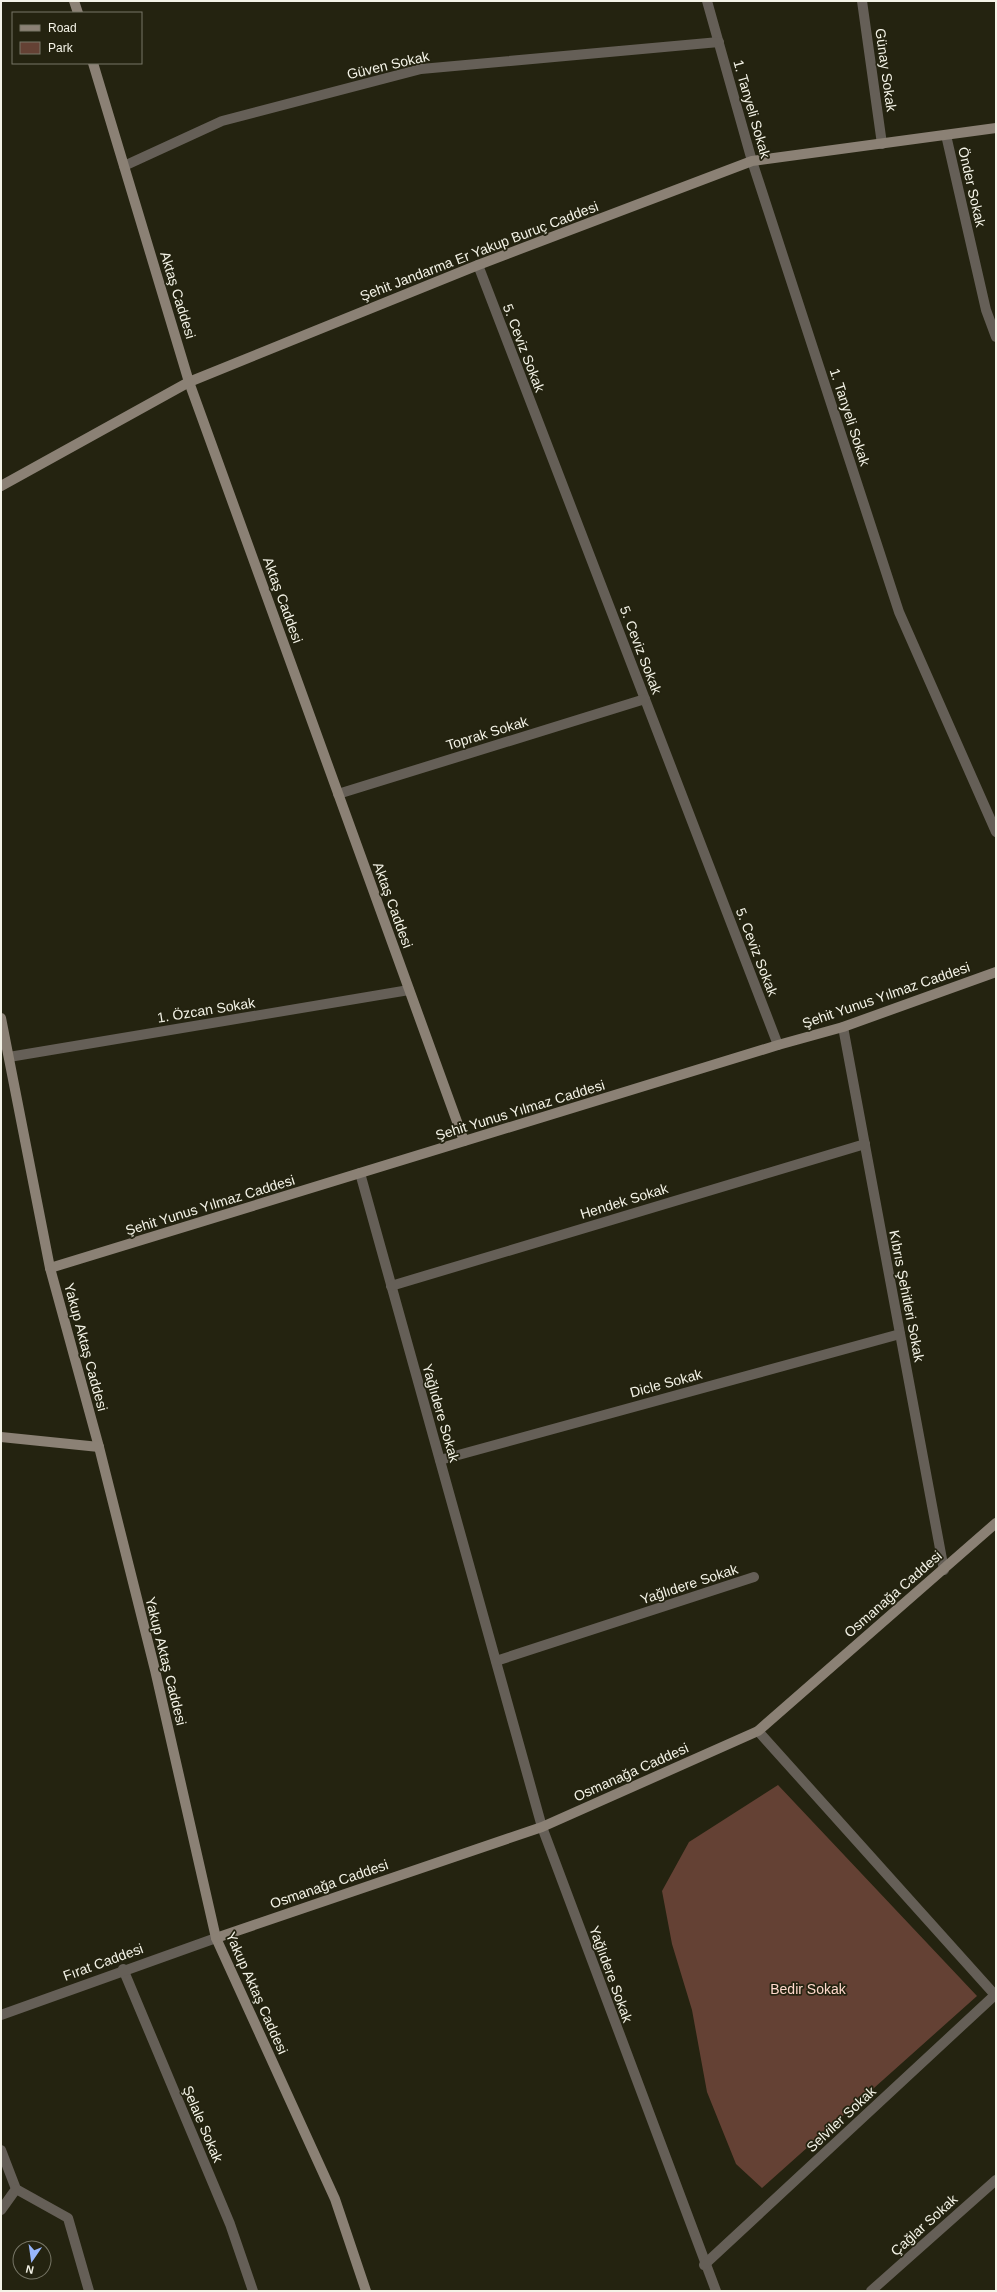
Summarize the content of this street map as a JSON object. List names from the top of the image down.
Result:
{
  "streets": {
    "street": [
      "Güven Sokak",
      "Günay Sokak",
      "1. Tanyeli Sokak",
      "Önder Sokak",
      "Şehit Jandarma Er Yakup Buruç Caddesi",
      "Aktaş Caddesi",
      "5. Ceviz Sokak",
      "Toprak Sokak",
      "Şehit Yunus Yılmaz Caddesi",
      "1. Özcan Sokak",
      "Hendek Sokak",
      "Kıbrıs Şehitleri Sokak",
      "Yakup Aktaş Caddesi",
      "Dicle Sokak",
      "Yağlıdere Sokak",
      "Osmanağa Caddesi",
      "Fırat Caddesi",
      "Selviler Sokak",
      "Şelale Sokak",
      "Çağlar Sokak"
    ]
  },
  "crossings": [
    ["Güven Sokak", "1. Tanyeli Sokak"],
    ["Güven Sokak", "Aktaş Caddesi"],
    ["Günay Sokak", "Şehit Jandarma Er Yakup Buruç Caddesi"],
    ["1. Tanyeli Sokak", "Şehit Jandarma Er Yakup Buruç Caddesi"],
    ["Önder Sokak", "Şehit Jandarma Er Yakup Buruç Caddesi"],
    ["Şehit Jandarma Er Yakup Buruç Caddesi", "Aktaş Caddesi"],
    ["Şehit Jandarma Er Yakup Buruç Caddesi", "5. Ceviz Sokak"],
    ["Aktaş Caddesi", "Toprak Sokak"],
    ["Aktaş Caddesi", "Şehit Yunus Yılmaz Caddesi"],
    ["Aktaş Caddesi", "1. Özcan Sokak"],
    ["5. Ceviz Sokak", "Toprak Sokak"],
    ["5. Ceviz Sokak", "Şehit Yunus Yılmaz Caddesi"],
    ["Şehit Yunus Yılmaz Caddesi", "Kıbrıs Şehitleri Sokak"],
    ["Şehit Yunus Yılmaz Caddesi", "Yakup Aktaş Caddesi"],
    ["Şehit Yunus Yılmaz Caddesi", "Yağlıdere Sokak"],
    ["1. Özcan Sokak", "Yakup Aktaş Caddesi"],
    ["Hendek Sokak", "Kıbrıs Şehitleri Sokak"],
    ["Hendek Sokak", "Yağlıdere Sokak"],
    ["Kıbrıs Şehitleri Sokak", "Dicle Sokak"],
    ["Kıbrıs Şehitleri Sokak", "Osmanağa Caddesi"],
    ["Yakup Aktaş Caddesi", "Osmanağa Caddesi"],
    ["Yakup Aktaş Caddesi", "Fırat Caddesi"],
    ["Dicle Sokak", "Yağlıdere Sokak"],
    ["Yağlıdere Sokak", "Osmanağa Caddesi"],
    ["Yağlıdere Sokak", "Selviler Sokak"],
    ["Osmanağa Caddesi", "Fırat Caddesi"],
    ["Fırat Caddesi", "Şelale Sokak"]
  ],
  "parks": ["Bedir Sokak"],
  "legend": ["Road", "Park"],
  "north": "bottom"
}
